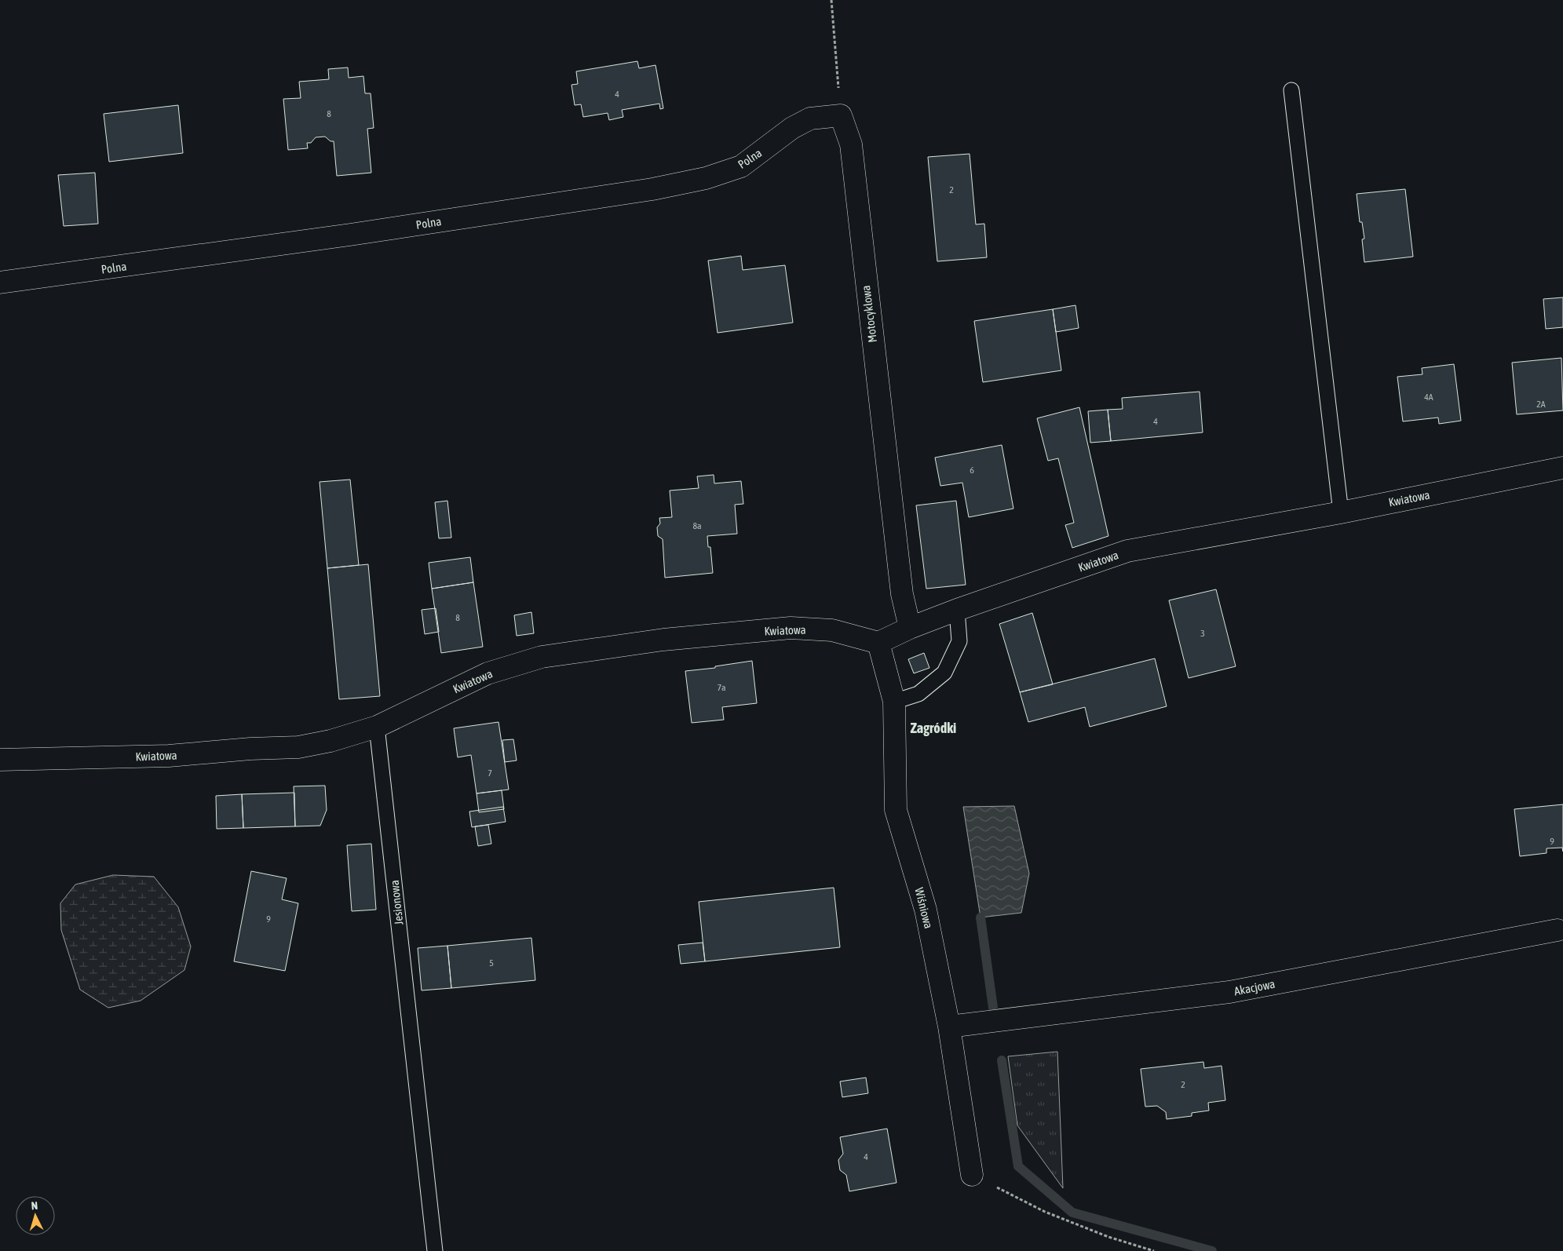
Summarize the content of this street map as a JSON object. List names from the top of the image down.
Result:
{
  "streets": {
    "street": [
      "Polna",
      "Motocyklowa",
      "Kwiatowa",
      "Wiśniowa",
      "Akacjowa"
    ],
    "lane": ["Jesionowa"]
  },
  "crossings": [
    ["Polna", "Motocyklowa"],
    ["Motocyklowa", "Kwiatowa"],
    ["Kwiatowa", "Jesionowa"],
    ["Kwiatowa", "Wiśniowa"],
    ["Wiśniowa", "Akacjowa"]
  ],
  "districts": ["Zagródki"],
  "house_numbers": [
    "4",
    "8",
    "2",
    "4A",
    "2A",
    "4",
    "6",
    "8a",
    "8",
    "3",
    "7a",
    "7",
    "9",
    "9",
    "5",
    "2",
    "4"
  ],
  "north": "top"
}
